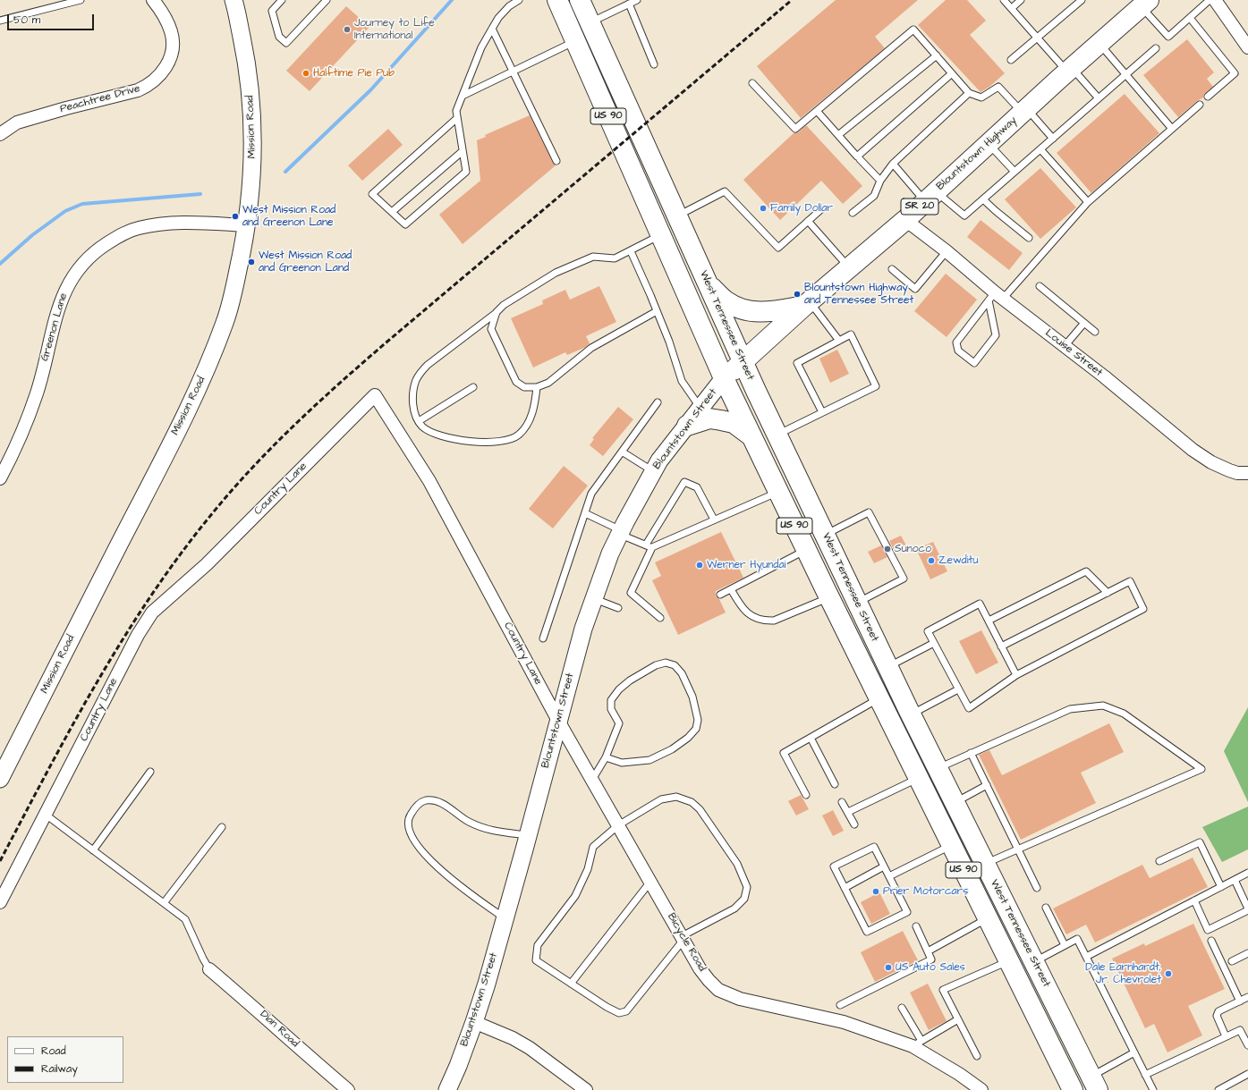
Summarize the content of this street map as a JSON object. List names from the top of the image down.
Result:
{
  "streets": {
    "main road": [
      "US 90",
      "Mission Road",
      "Blountstown Highway",
      "SR 20",
      "West Tennessee Street",
      "Blountstown Street"
    ],
    "street": [
      "Peachtree Drive",
      "Greenon Lane",
      "Louise Street",
      "Country Lane",
      "Bicycle Road",
      "Dian Road"
    ]
  },
  "crossings": [
    ["Mission Road", "Greenon Lane"],
    ["Blountstown Highway", "West Tennessee Street"],
    ["Blountstown Highway", "Louise Street"],
    ["Blountstown Highway", "Blountstown Street"],
    ["West Tennessee Street", "Blountstown Street"],
    ["Blountstown Street", "Country Lane"],
    ["Blountstown Street", "Bicycle Road"],
    ["Country Lane", "Bicycle Road"]
  ],
  "places": [
    "Journey to Life International",
    "Halftime Pie Pub",
    "Family Dollar",
    "West Mission Road and Greenon Lane",
    "West Mission Road and Greenon Land",
    "Blountstown Highway and Tennessee Street",
    "Sunoco",
    "Zewditu",
    "Werner Hyundai",
    "Prier Motorcars",
    "US Auto Sales",
    "Dale Earnhardt, Jr. Chevrolet"
  ],
  "legend": ["Road", "Railway"],
  "scale_bar": "50 m"
}
